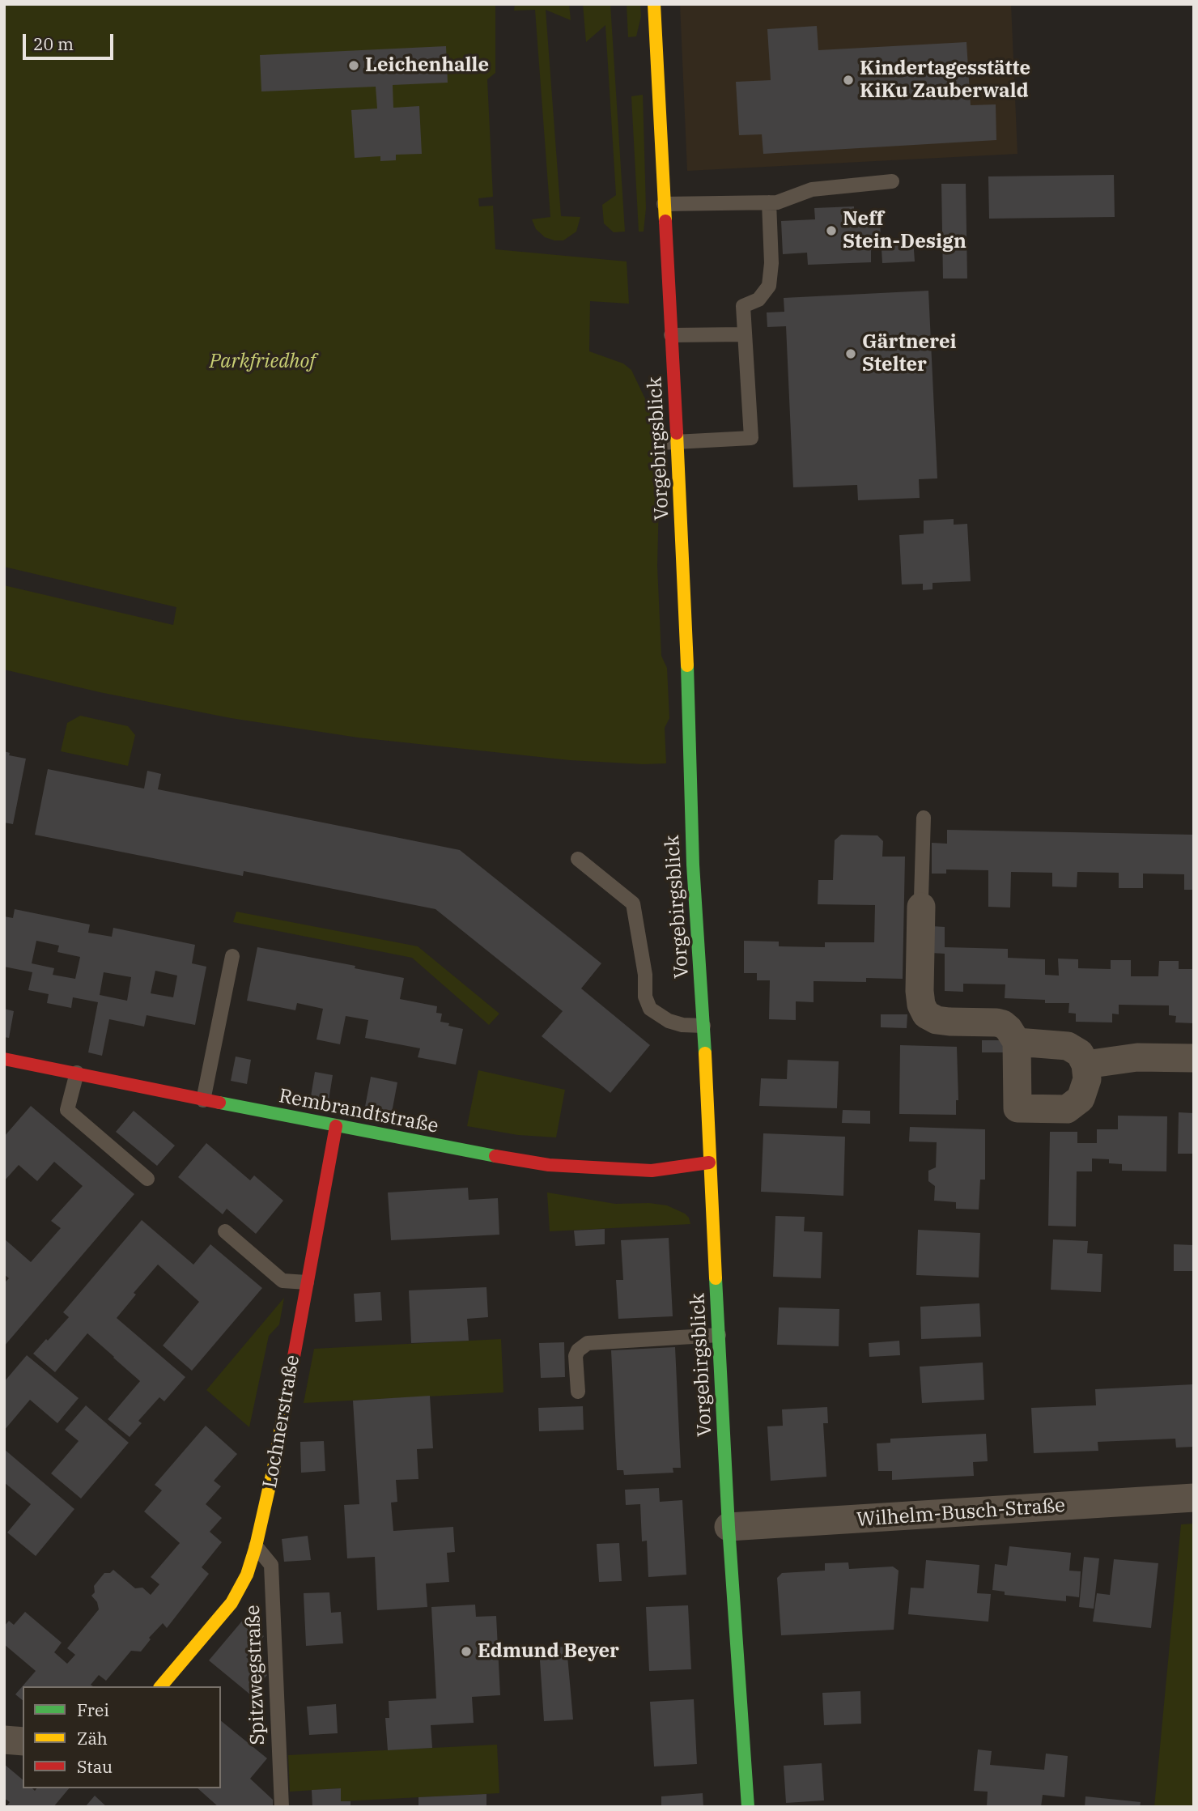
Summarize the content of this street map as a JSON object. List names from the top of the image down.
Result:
{
  "streets": {
    "street": [
      "Vorgebirgsblick",
      "Rembrandtstraße",
      "Lochnerstraße",
      "Wilhelm-Busch-Straße"
    ],
    "lane": ["Spitzwegstraße"]
  },
  "crossings": [
    ["Vorgebirgsblick", "Rembrandtstraße"],
    ["Vorgebirgsblick", "Wilhelm-Busch-Straße"],
    ["Rembrandtstraße", "Lochnerstraße"],
    ["Lochnerstraße", "Spitzwegstraße"]
  ],
  "parks": ["Parkfriedhof"],
  "places": [
    "Leichenhalle",
    "Kindertagesstätte KiKu Zauberwald",
    "Neff Stein-Design",
    "Gärtnerei Stelter",
    "Edmund Beyer"
  ],
  "legend": ["Frei", "Zäh", "Stau"],
  "scale_bar": "20 m"
}
